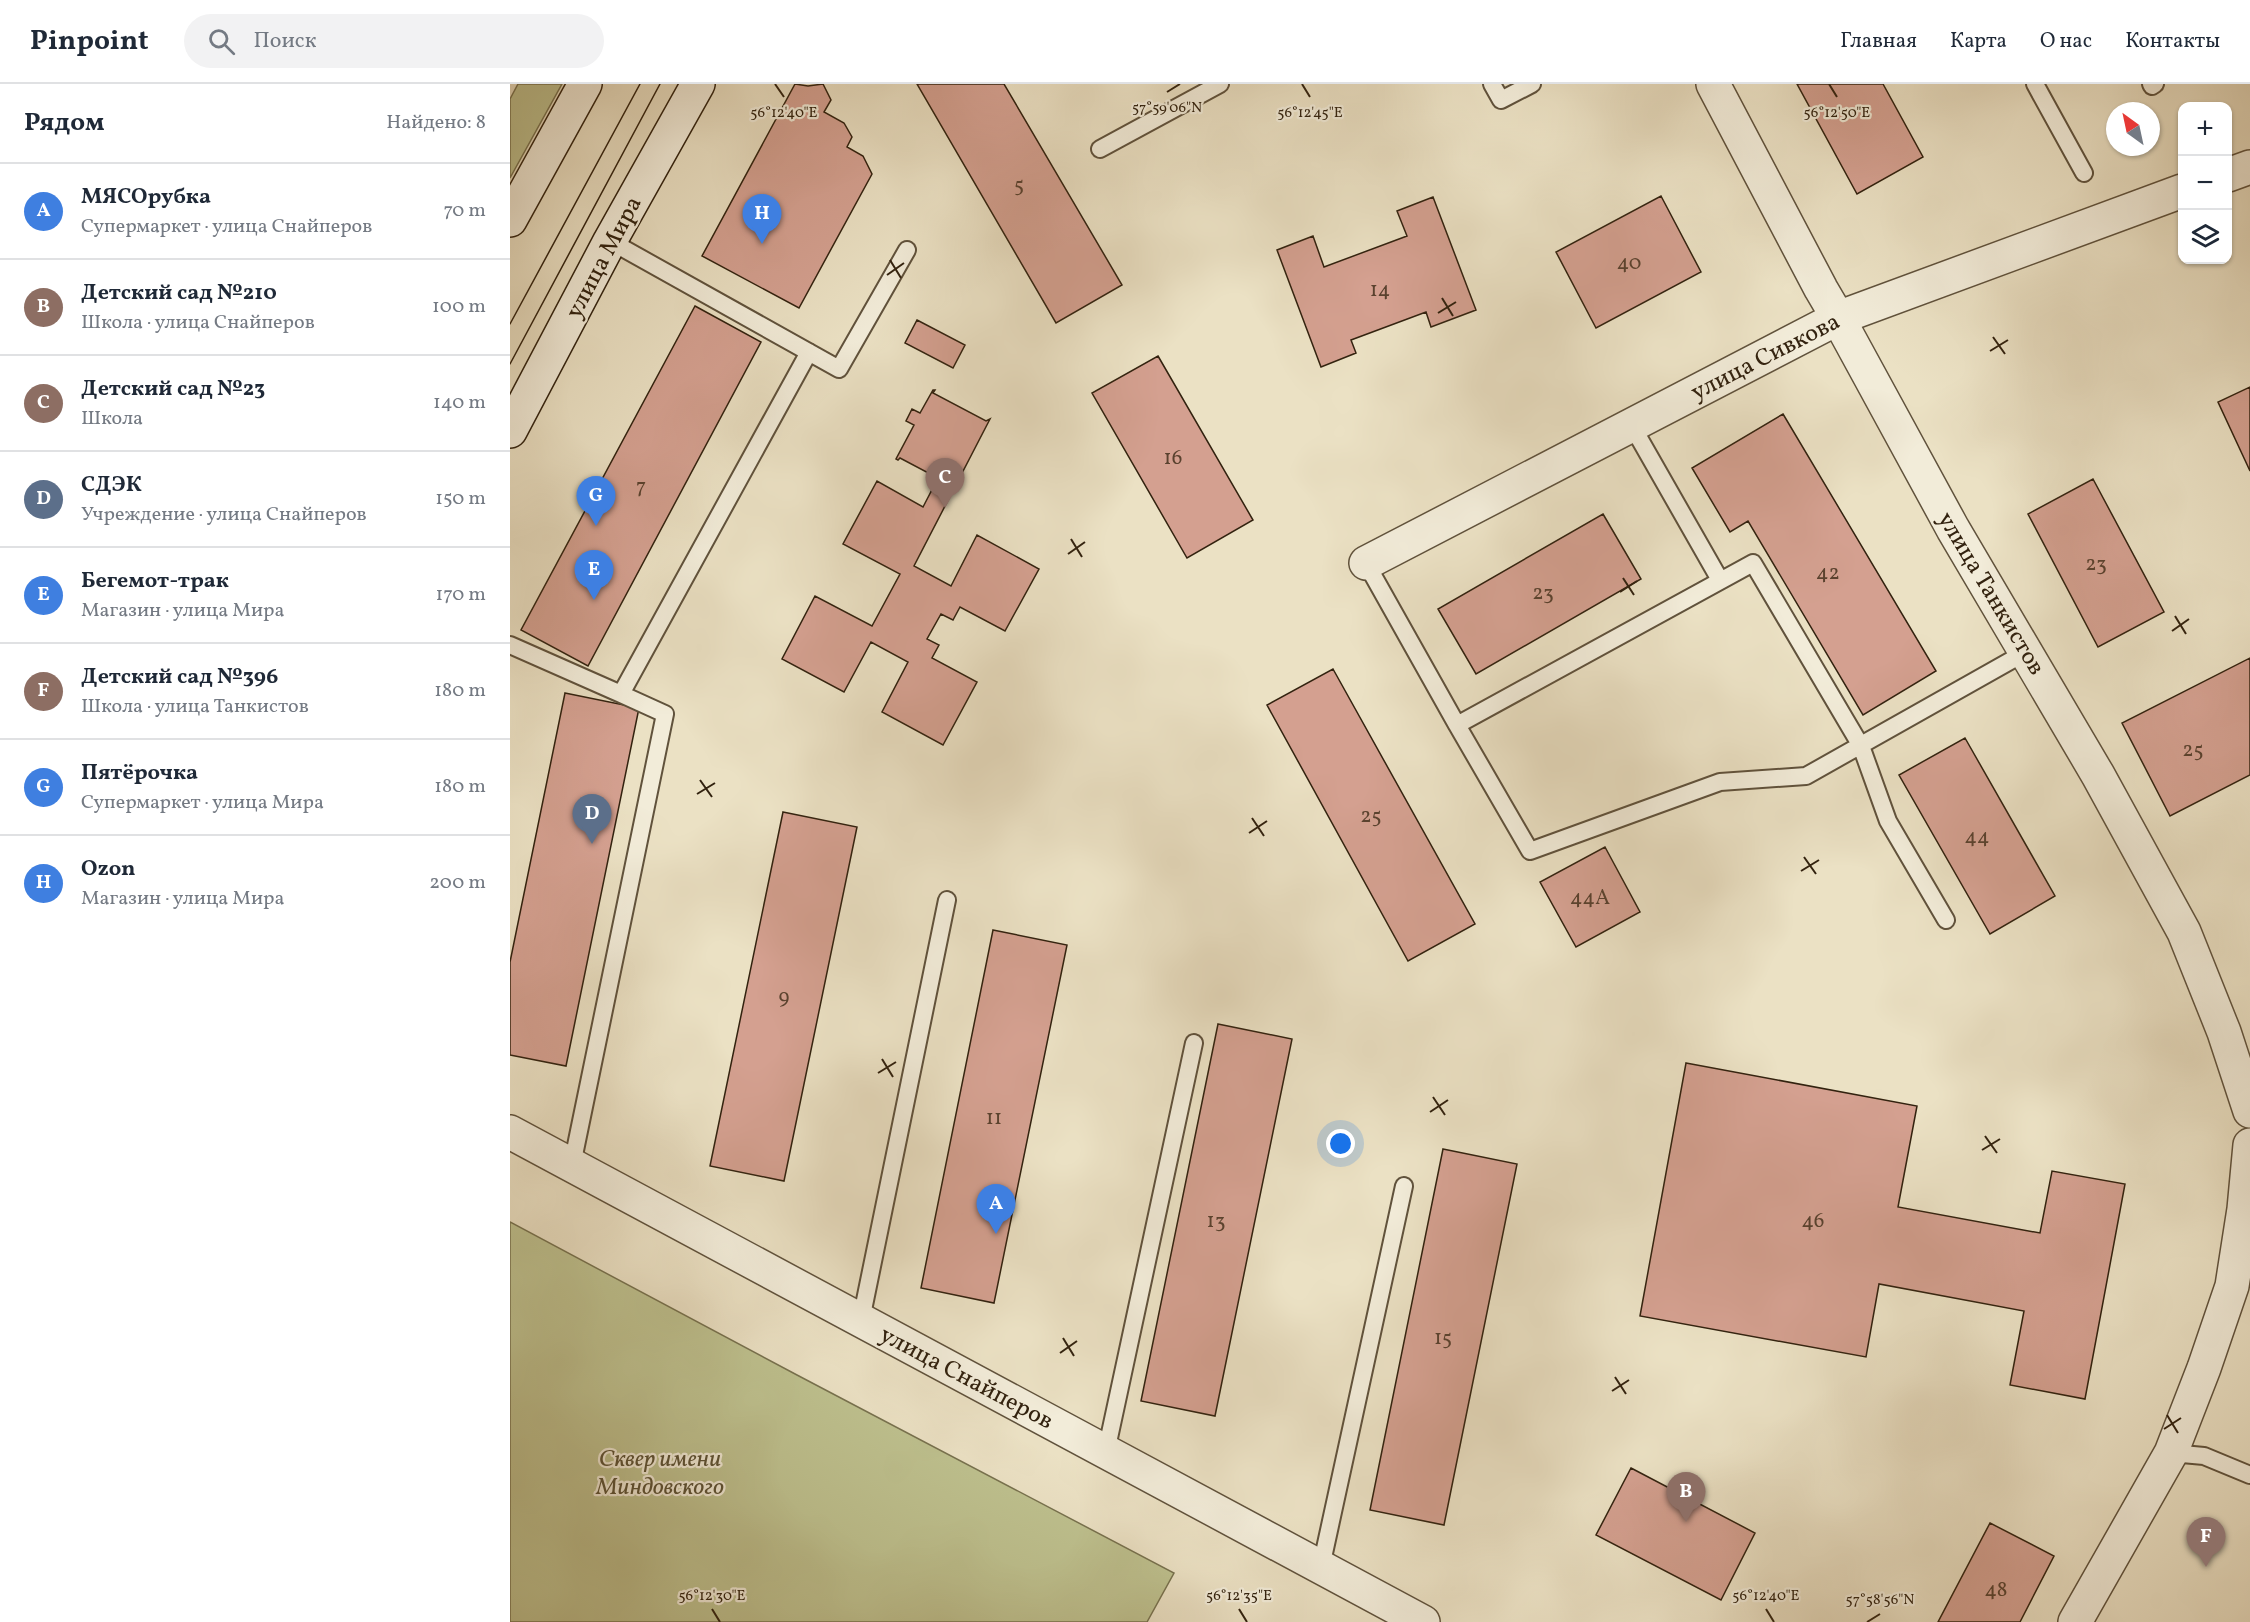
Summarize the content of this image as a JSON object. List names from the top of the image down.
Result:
{
  "streets": {
    "street": [
      "улица Мира",
      "улица Сивкова",
      "улица Танкистов",
      "улица Снайперов"
    ]
  },
  "crossings": [
    ["улица Сивкова", "улица Танкистов"]
  ],
  "parks": ["Сквер имени Миндовского"],
  "house_numbers": [
    "5",
    "40",
    "14",
    "16",
    "7",
    "23",
    "42",
    "23",
    "25",
    "25",
    "44",
    "44А",
    "9",
    "11",
    "13",
    "46",
    "15",
    "48"
  ],
  "north": "top left",
  "page": {
    "header": "Pinpoint",
    "search": "Поиск",
    "nav": [
      "Главная",
      "Карта",
      "О нас",
      "Контакты"
    ],
    "heading": ["Рядом", "Найдено: 8"],
    "map_buttons": ["+", "−"],
    "list": [
      {
        "mark": "A",
        "name": "МЯСОрубка",
        "note": "Супермаркет · улица Снайперов",
        "value": "70 m"
      },
      {
        "mark": "B",
        "name": "Детский сад №210",
        "note": "Школа · улица Снайперов",
        "value": "100 m"
      },
      {
        "mark": "C",
        "name": "Детский сад №23",
        "note": "Школа",
        "value": "140 m"
      },
      {
        "mark": "D",
        "name": "СДЭК",
        "note": "Учреждение · улица Снайперов",
        "value": "150 m"
      },
      {
        "mark": "E",
        "name": "Бегемот-трак",
        "note": "Магазин · улица Мира",
        "value": "170 m"
      },
      {
        "mark": "F",
        "name": "Детский сад №396",
        "note": "Школа · улица Танкистов",
        "value": "180 m"
      },
      {
        "mark": "G",
        "name": "Пятёрочка",
        "note": "Супермаркет · улица Мира",
        "value": "180 m"
      },
      {
        "mark": "H",
        "name": "Ozon",
        "note": "Магазин · улица Мира",
        "value": "200 m"
      }
    ],
    "pins": [
      "H",
      "C",
      "G",
      "E",
      "D",
      "A",
      "B",
      "F"
    ]
  },
  "coordinates": [
    "57°59'06\"N",
    "56°12'40\"E",
    "56°12'50\"E",
    "56°12'45\"E",
    "56°12'30\"E",
    "56°12'35\"E",
    "57°58'56\"N"
  ]
}
